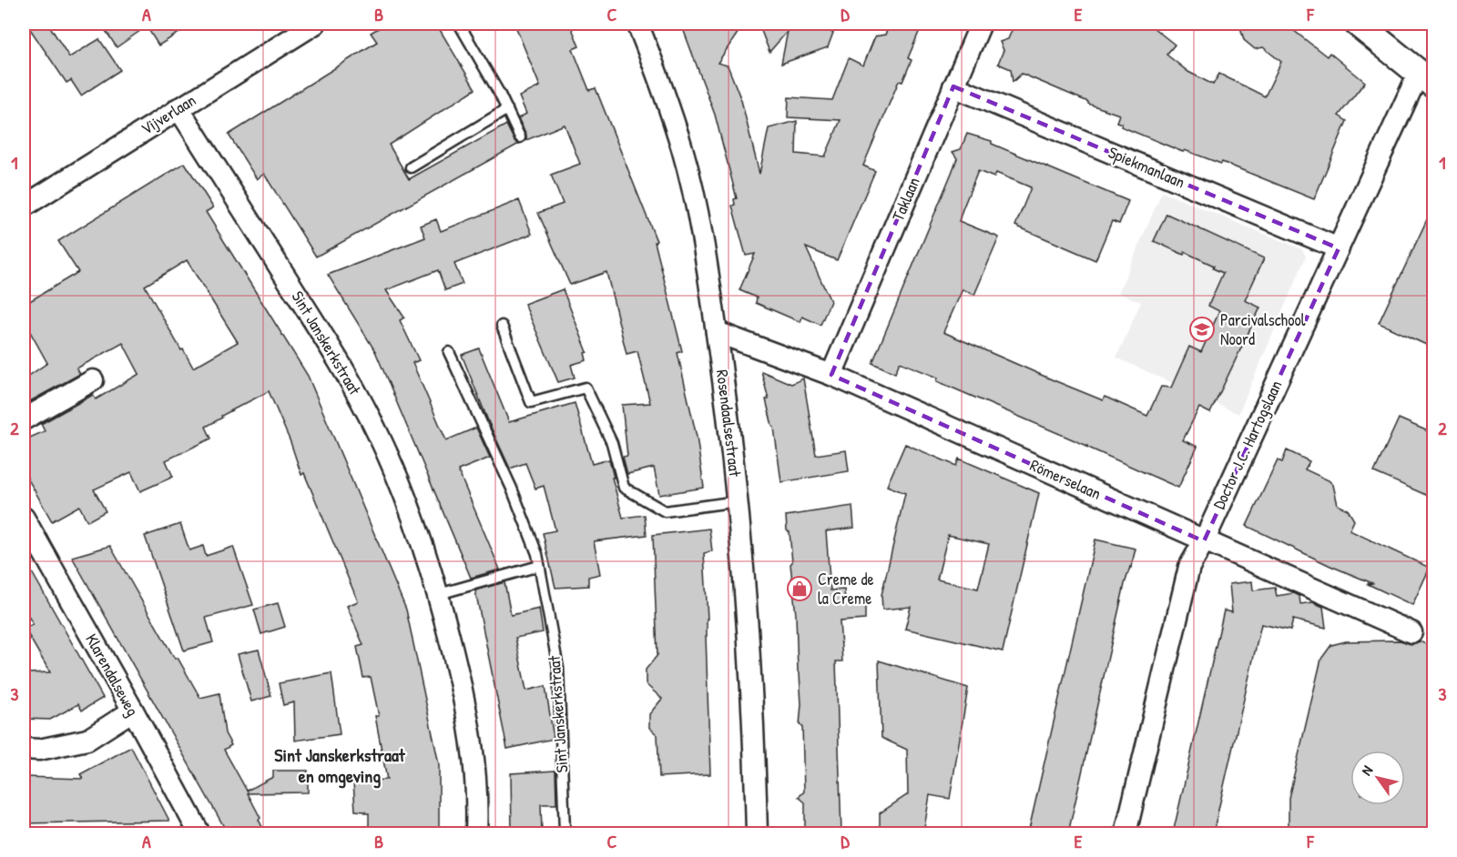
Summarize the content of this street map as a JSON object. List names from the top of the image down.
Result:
{
  "streets": {
    "street": [
      "Vijverlaan",
      "Spiekmanlaan",
      "Taklaan",
      "Sint Janskerkstraat",
      "Rosendaalsestraat",
      "Doctor J.C. Hartogslaan",
      "Römerselaan",
      "Klarendalseweg"
    ]
  },
  "crossings": [
    ["Vijverlaan", "Sint Janskerkstraat"],
    ["Spiekmanlaan", "Taklaan"],
    ["Spiekmanlaan", "Doctor J.C. Hartogslaan"],
    ["Taklaan", "Römerselaan"],
    ["Rosendaalsestraat", "Römerselaan"],
    ["Doctor J.C. Hartogslaan", "Römerselaan"]
  ],
  "districts": ["Sint Janskerkstraat en omgeving"],
  "places": {
    "school or university": ["Parcivalschool Noord"],
    "shop": ["Creme de la Creme"]
  },
  "north": "top left",
  "grid": {
    "columns": [
      "A",
      "B",
      "C",
      "D",
      "E",
      "F"
    ],
    "rows": ["1", "2", "3"]
  }
}
